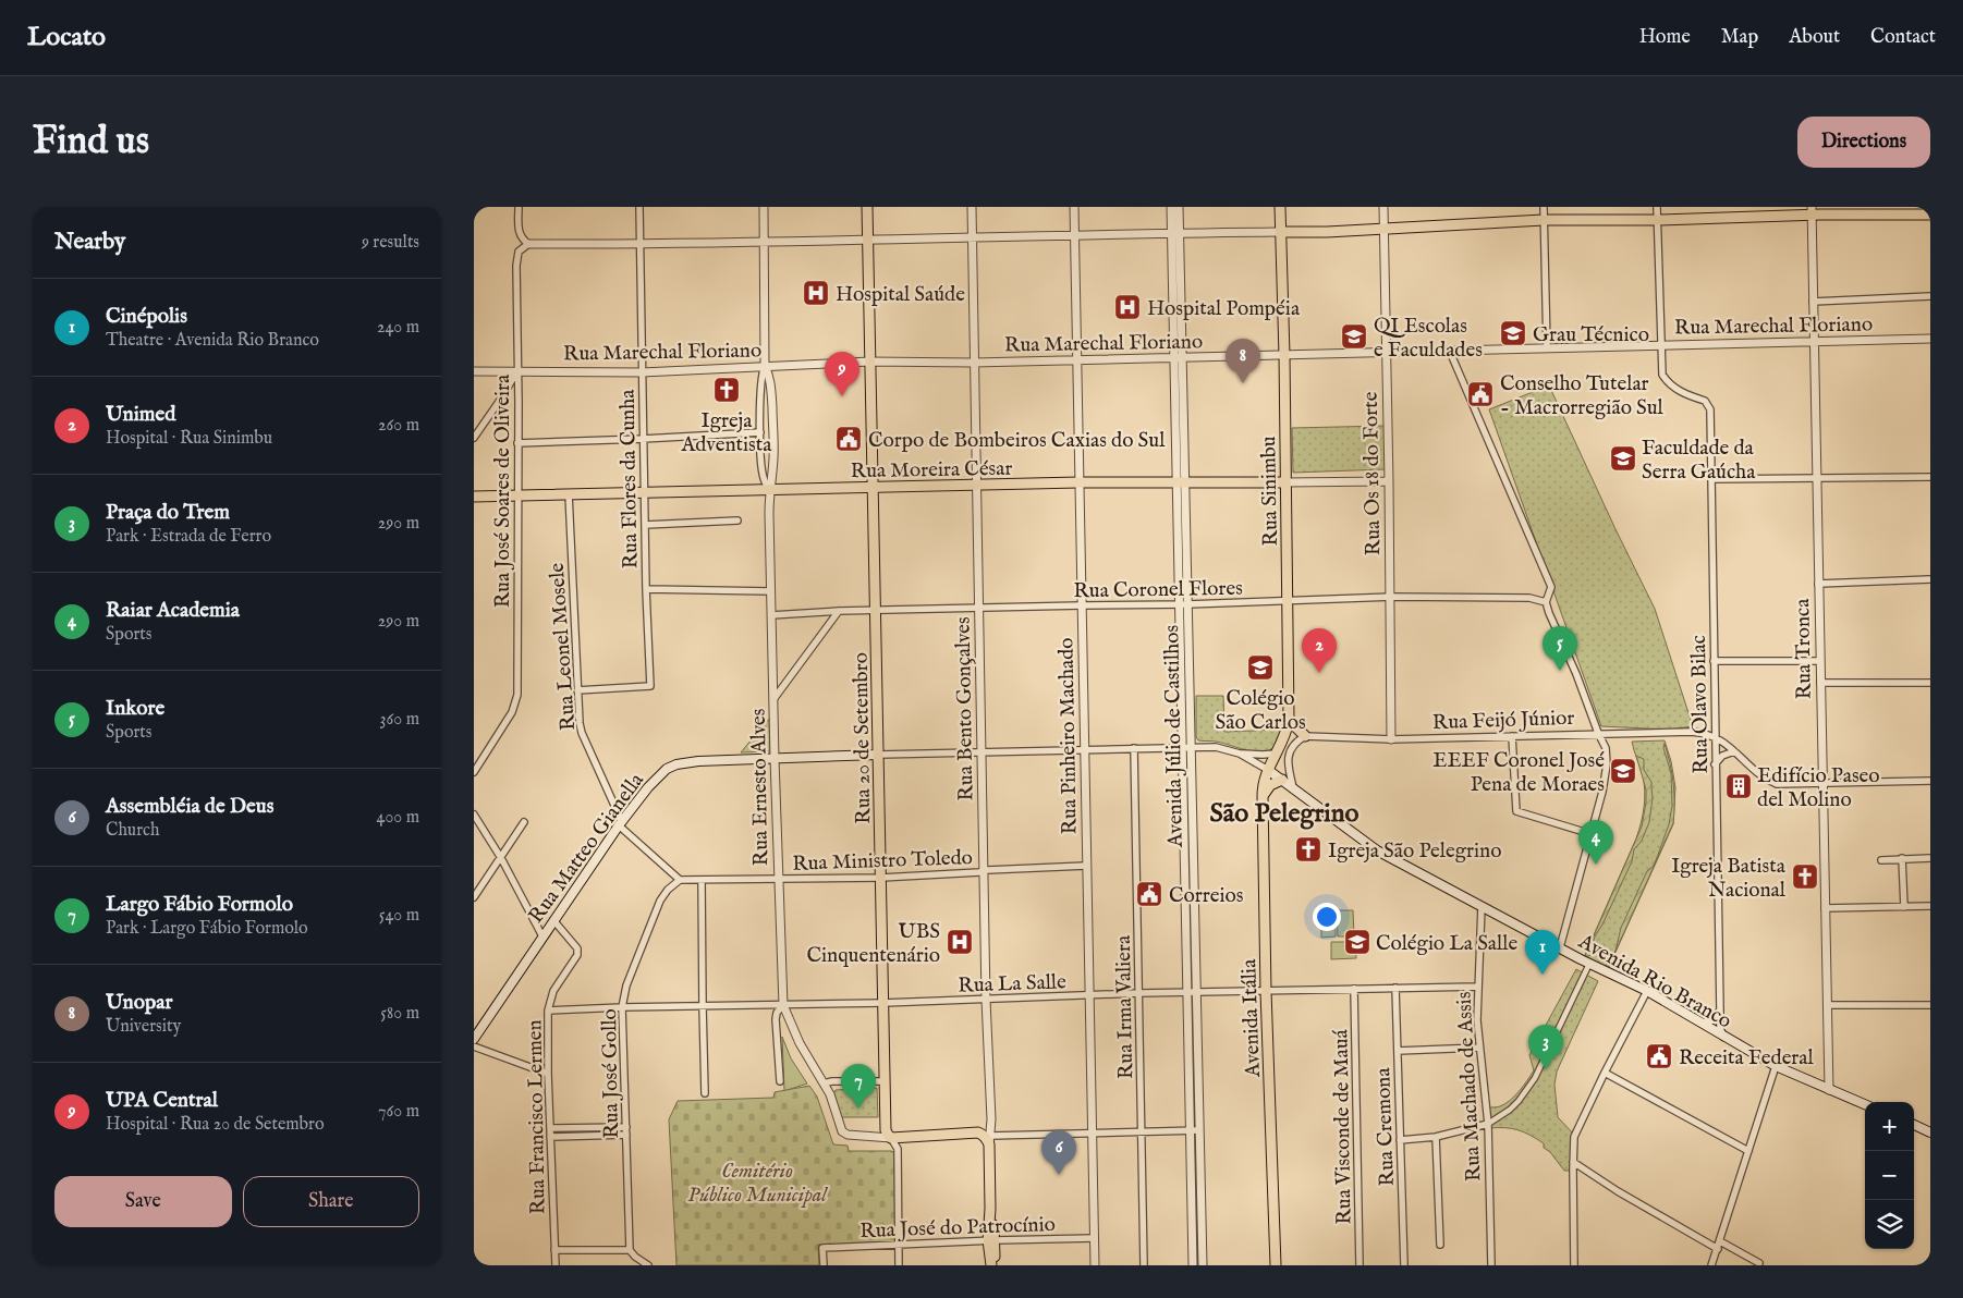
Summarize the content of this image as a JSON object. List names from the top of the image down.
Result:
{
  "streets": {
    "main road": [
      "Rua Moreira César",
      "Rua Sinimbu",
      "Rua Bento Gonçalves",
      "Rua 20 de Setembro",
      "Rua Matteo Gianella",
      "Avenida Rio Branco",
      "Avenida Itália"
    ],
    "street": [
      "Rua Marechal Floriano",
      "Rua Os 18 do Forte",
      "Rua Flores da Cunha",
      "Rua José Soares de Oliveira",
      "Rua Coronel Flores",
      "Rua Leonel Mosele",
      "Rua Tronca",
      "Rua Olavo Bilac",
      "Rua Feijó Júnior",
      "Rua Pinheiro Machado",
      "Avenida Júlio de Castilhos",
      "Rua Ernesto Alves",
      "Rua Ministro Toledo",
      "Rua La Salle",
      "Rua Irma Valiera",
      "Rua José Gollo",
      "Rua Machado de Assis",
      "Rua Francisco Lermen",
      "Rua Visconde de Mauá",
      "Rua Cremona",
      "Rua José do Patrocínio"
    ]
  },
  "crossings": [
    ["Rua Marechal Floriano", "Rua Os 18 do Forte"],
    ["Rua Marechal Floriano", "Rua Flores da Cunha"],
    ["Rua Marechal Floriano", "Rua José Soares de Oliveira"],
    ["Rua Marechal Floriano", "Rua Sinimbu"],
    ["Rua Marechal Floriano", "Rua Tronca"],
    ["Rua Marechal Floriano", "Rua Olavo Bilac"],
    ["Rua Marechal Floriano", "Rua Bento Gonçalves"],
    ["Rua Marechal Floriano", "Rua Pinheiro Machado"],
    ["Rua Marechal Floriano", "Avenida Júlio de Castilhos"],
    ["Rua Marechal Floriano", "Rua 20 de Setembro"],
    ["Rua Marechal Floriano", "Rua Ernesto Alves"],
    ["Rua Moreira César", "Rua Os 18 do Forte"],
    ["Rua Moreira César", "Rua Flores da Cunha"],
    ["Rua Moreira César", "Rua José Soares de Oliveira"],
    ["Rua Moreira César", "Rua Sinimbu"],
    ["Rua Moreira César", "Rua Leonel Mosele"],
    ["Rua Moreira César", "Rua Bento Gonçalves"],
    ["Rua Moreira César", "Rua Pinheiro Machado"],
    ["Rua Moreira César", "Avenida Júlio de Castilhos"],
    ["Rua Moreira César", "Rua 20 de Setembro"],
    ["Rua Moreira César", "Rua Ernesto Alves"],
    ["Rua Os 18 do Forte", "Rua Coronel Flores"],
    ["Rua Os 18 do Forte", "Rua Feijó Júnior"],
    ["Rua Flores da Cunha", "Rua Leonel Mosele"],
    ["Rua Sinimbu", "Rua Coronel Flores"],
    ["Rua Sinimbu", "Avenida Rio Branco"],
    ["Rua Sinimbu", "Avenida Itália"],
    ["Rua Coronel Flores", "Rua Bento Gonçalves"],
    ["Rua Coronel Flores", "Rua Pinheiro Machado"],
    ["Rua Coronel Flores", "Avenida Júlio de Castilhos"],
    ["Rua Coronel Flores", "Rua 20 de Setembro"],
    ["Rua Coronel Flores", "Rua Ernesto Alves"],
    ["Rua Leonel Mosele", "Rua Matteo Gianella"],
    ["Rua Tronca", "Rua Feijó Júnior"],
    ["Rua Tronca", "Avenida Rio Branco"],
    ["Rua Olavo Bilac", "Rua Feijó Júnior"],
    ["Rua Olavo Bilac", "Avenida Rio Branco"],
    ["Rua Bento Gonçalves", "Rua Ministro Toledo"],
    ["Rua Bento Gonçalves", "Rua La Salle"],
    ["Rua Bento Gonçalves", "Rua José do Patrocínio"],
    ["Rua Pinheiro Machado", "Rua Ministro Toledo"],
    ["Rua Pinheiro Machado", "Rua La Salle"],
    ["Rua Pinheiro Machado", "Rua José do Patrocínio"],
    ["Avenida Júlio de Castilhos", "Rua La Salle"],
    ["Rua 20 de Setembro", "Rua Ministro Toledo"],
    ["Rua 20 de Setembro", "Rua La Salle"],
    ["Rua 20 de Setembro", "Rua José do Patrocínio"],
    ["Rua Ernesto Alves", "Rua Matteo Gianella"],
    ["Rua Ernesto Alves", "Rua Ministro Toledo"],
    ["Rua Ernesto Alves", "Rua La Salle"],
    ["Rua Matteo Gianella", "Rua Francisco Lermen"],
    ["Rua Ministro Toledo", "Rua José Gollo"],
    ["Avenida Rio Branco", "Avenida Itália"],
    ["Avenida Rio Branco", "Rua Machado de Assis"],
    ["Rua La Salle", "Rua Irma Valiera"],
    ["Rua La Salle", "Avenida Itália"],
    ["Rua La Salle", "Rua José Gollo"],
    ["Rua La Salle", "Rua Machado de Assis"],
    ["Rua La Salle", "Rua Francisco Lermen"],
    ["Rua La Salle", "Rua Visconde de Mauá"],
    ["Rua La Salle", "Rua Cremona"]
  ],
  "districts": ["São Pelegrino"],
  "parks": ["Cemitério Público Municipal"],
  "places": {
    "hospital": ["Hospital Saúde", "Hospital Pompéia", "UBS Cinquentenário"],
    "school or university": [
      "Grau Técnico",
      "QI Escolas e Faculdades",
      "Faculdade da Serra Gaúcha",
      "Colégio São Carlos",
      "EEEF Coronel José Pena de Moraes",
      "Colégio La Salle"
    ],
    "church": ["Igreja Adventista", "Igreja São Pelegrino", "Igreja Batista Nacional"],
    "public building": [
      "Conselho Tutelar - Macrorregião Sul",
      "Corpo de Bombeiros Caxias do Sul",
      "Correios",
      "Receita Federal"
    ],
    "building": ["Edifício Paseo del Molino"]
  },
  "page": {
    "header": "Locato",
    "nav": [
      "Home",
      "Map",
      "About",
      "Contact"
    ],
    "buttons": [
      "Directions",
      ["Save", "Share"]
    ],
    "title": "Find us",
    "heading": ["Nearby", "9 results"],
    "list": [
      {
        "mark": "1",
        "name": "Cinépolis",
        "note": "Theatre · Avenida Rio Branco",
        "value": "240 m"
      },
      {
        "mark": "2",
        "name": "Unimed",
        "note": "Hospital · Rua Sinimbu",
        "value": "260 m"
      },
      {
        "mark": "3",
        "name": "Praça do Trem",
        "note": "Park · Estrada de Ferro",
        "value": "290 m"
      },
      {
        "mark": "4",
        "name": "Raiar Academia",
        "note": "Sports",
        "value": "290 m"
      },
      {
        "mark": "5",
        "name": "Inkore",
        "note": "Sports",
        "value": "360 m"
      },
      {
        "mark": "6",
        "name": "Assembléia de Deus",
        "note": "Church",
        "value": "400 m"
      },
      {
        "mark": "7",
        "name": "Largo Fábio Formolo",
        "note": "Park · Largo Fábio Formolo",
        "value": "540 m"
      },
      {
        "mark": "8",
        "name": "Unopar",
        "note": "University",
        "value": "580 m"
      },
      {
        "mark": "9",
        "name": "UPA Central",
        "note": "Hospital · Rua 20 de Setembro",
        "value": "760 m"
      }
    ],
    "pins": [
      "8",
      "9",
      "5",
      "2",
      "4",
      "1",
      "3",
      "7",
      "6"
    ],
    "map_buttons": ["+", "−"]
  }
}
